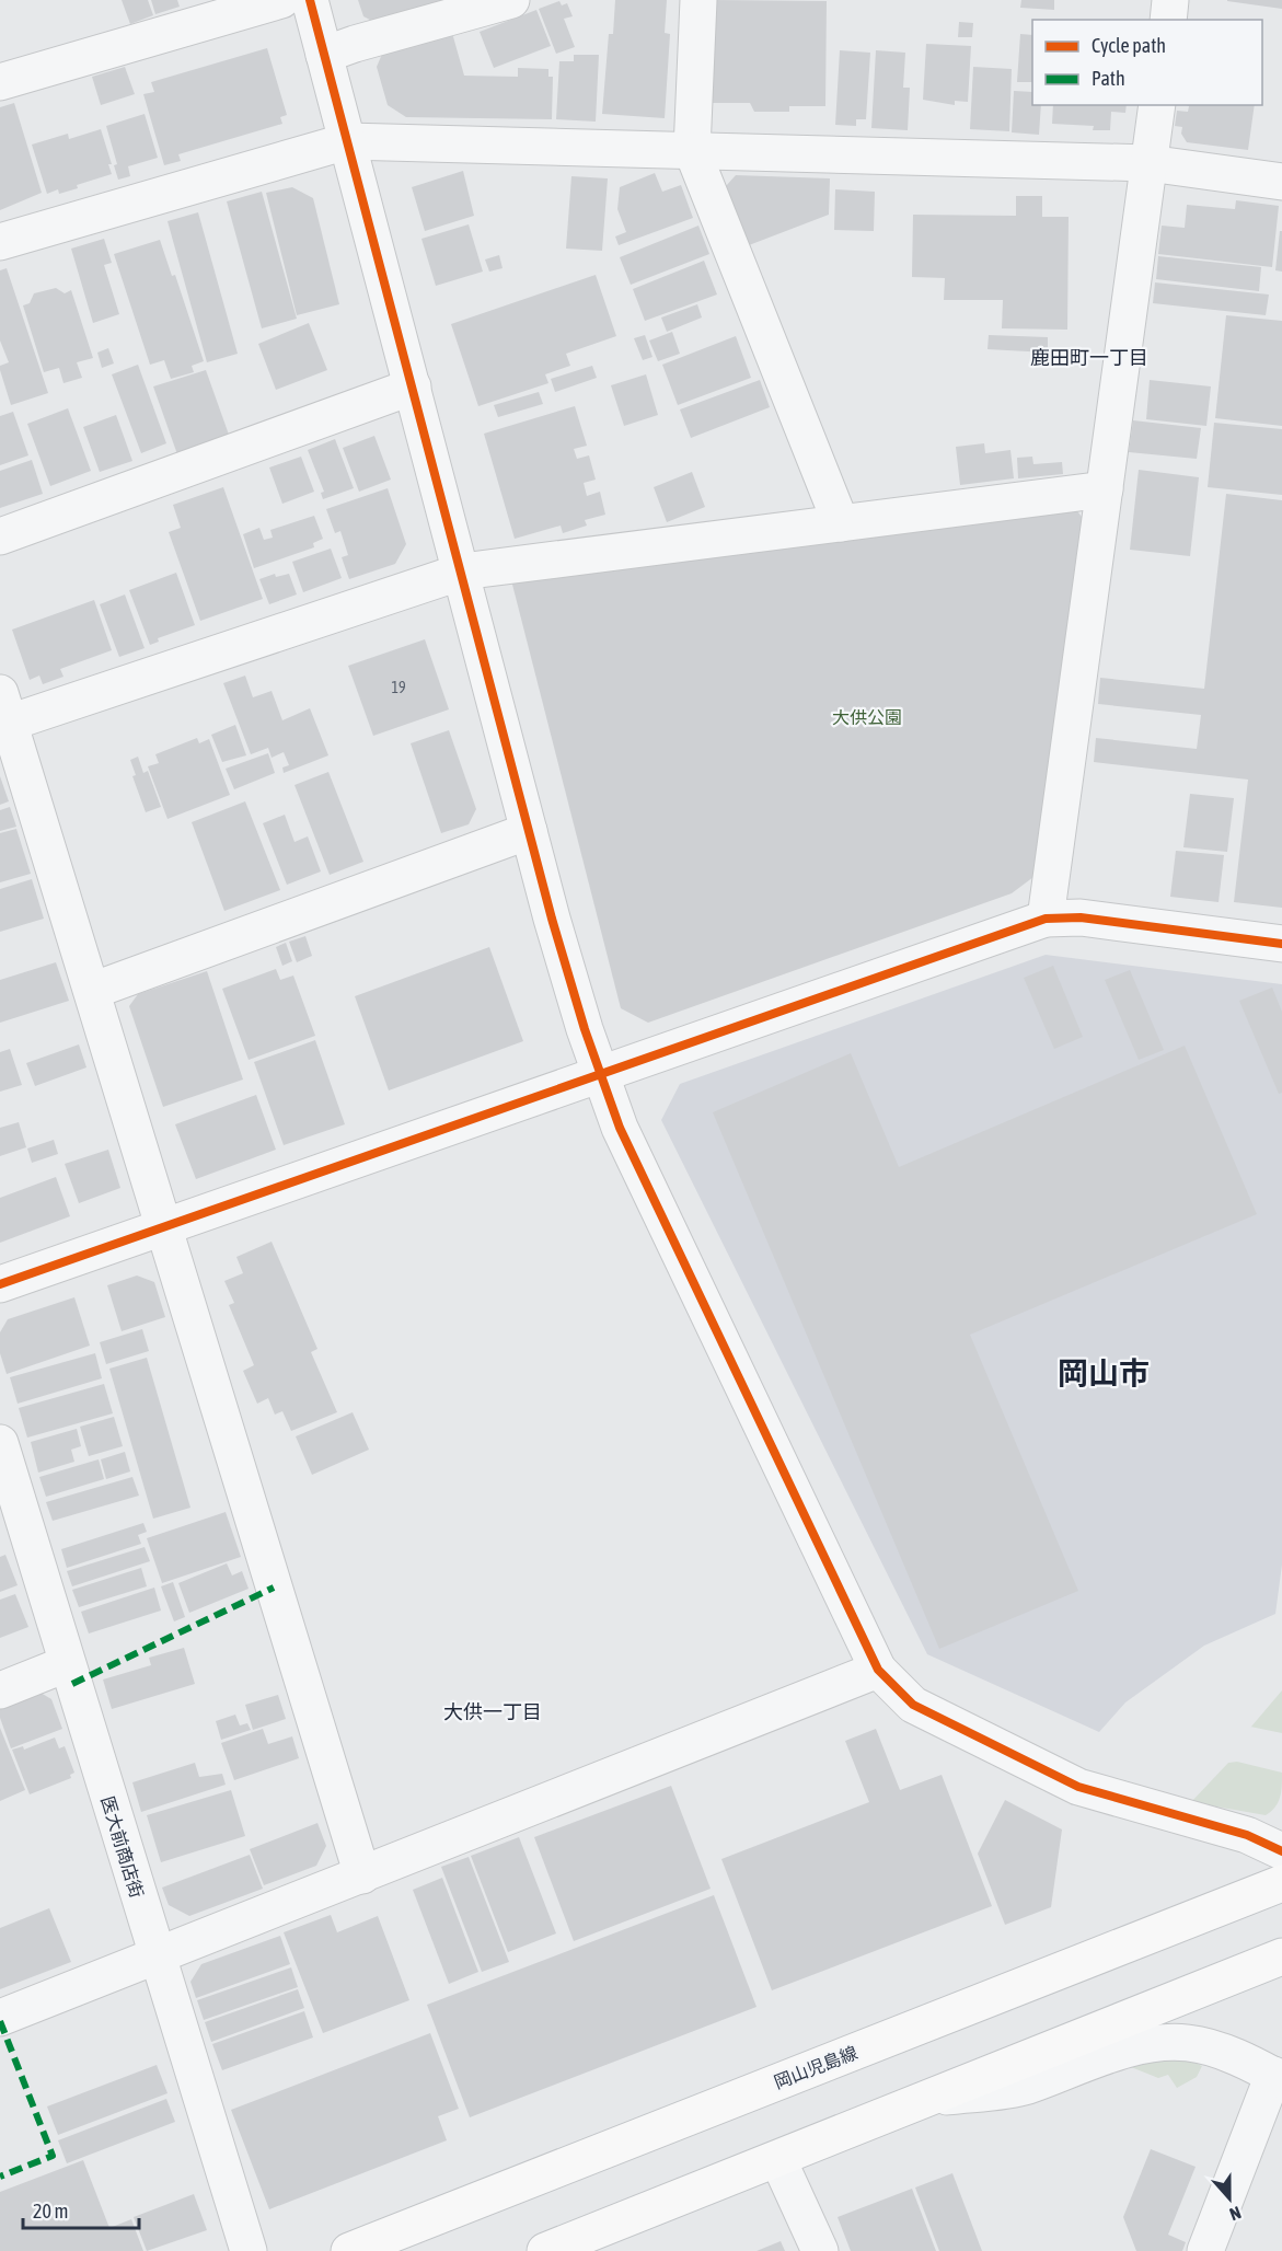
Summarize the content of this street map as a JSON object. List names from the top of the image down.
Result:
{
  "streets": {
    "main road": ["岡山児島線"],
    "street": ["医大前商店街"]
  },
  "districts": ["鹿田町一丁目", "岡山市", "大供一丁目"],
  "parks": ["大供公園"],
  "house_numbers": ["19"],
  "legend": ["Cycle path", "Path"],
  "scale_bar": "20 m",
  "north": "bottom"
}
